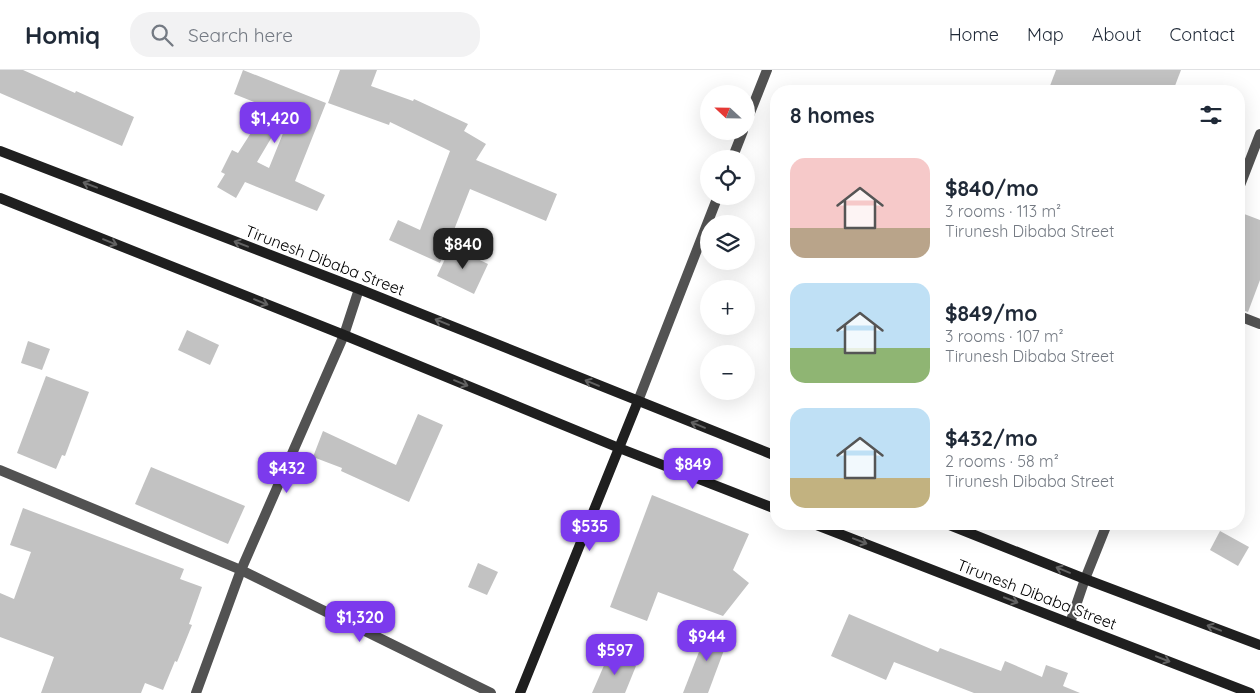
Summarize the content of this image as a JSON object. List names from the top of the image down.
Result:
{
  "streets": {
    "main road": ["Tirunesh Dibaba Street"]
  },
  "north": "left",
  "page": {
    "header": "Homiq",
    "search": "Search here",
    "nav": [
      "Home",
      "Map",
      "About",
      "Contact"
    ],
    "map_buttons": ["+", "−"],
    "heading": "8 homes",
    "price": [
      "$1,420",
      "$840",
      "$849",
      "$432",
      "$535",
      "$1,320",
      "$944",
      "$597"
    ],
    "list": [
      {
        "name": "$840/mo",
        "note": "3 rooms · 113 m² · Tirunesh Dibaba Street"
      },
      {
        "name": "$849/mo",
        "note": "3 rooms · 107 m² · Tirunesh Dibaba Street"
      },
      {
        "name": "$432/mo",
        "note": "2 rooms · 58 m² · Tirunesh Dibaba Street"
      }
    ]
  }
}
